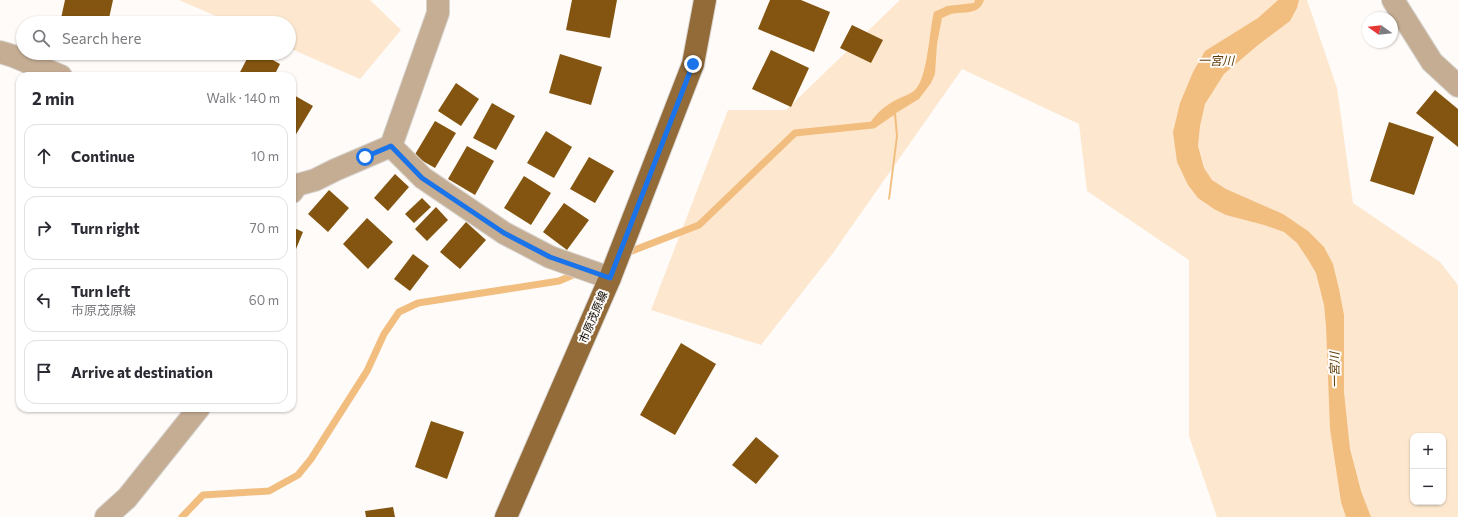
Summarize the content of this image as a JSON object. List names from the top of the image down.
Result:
{
  "streets": {
    "main road": ["市原茂原線"]
  },
  "water": ["一宮川"],
  "north": "left",
  "page": {
    "search": "Search here",
    "heading": ["2 min", "Walk · 140 m"],
    "list": [
      ["Continue", "10 m"],
      ["Turn right", "70 m"],
      ["Turn left", "市原茂原線", "60 m"],
      "Arrive at destination"
    ],
    "map_buttons": ["+", "−"]
  }
}
